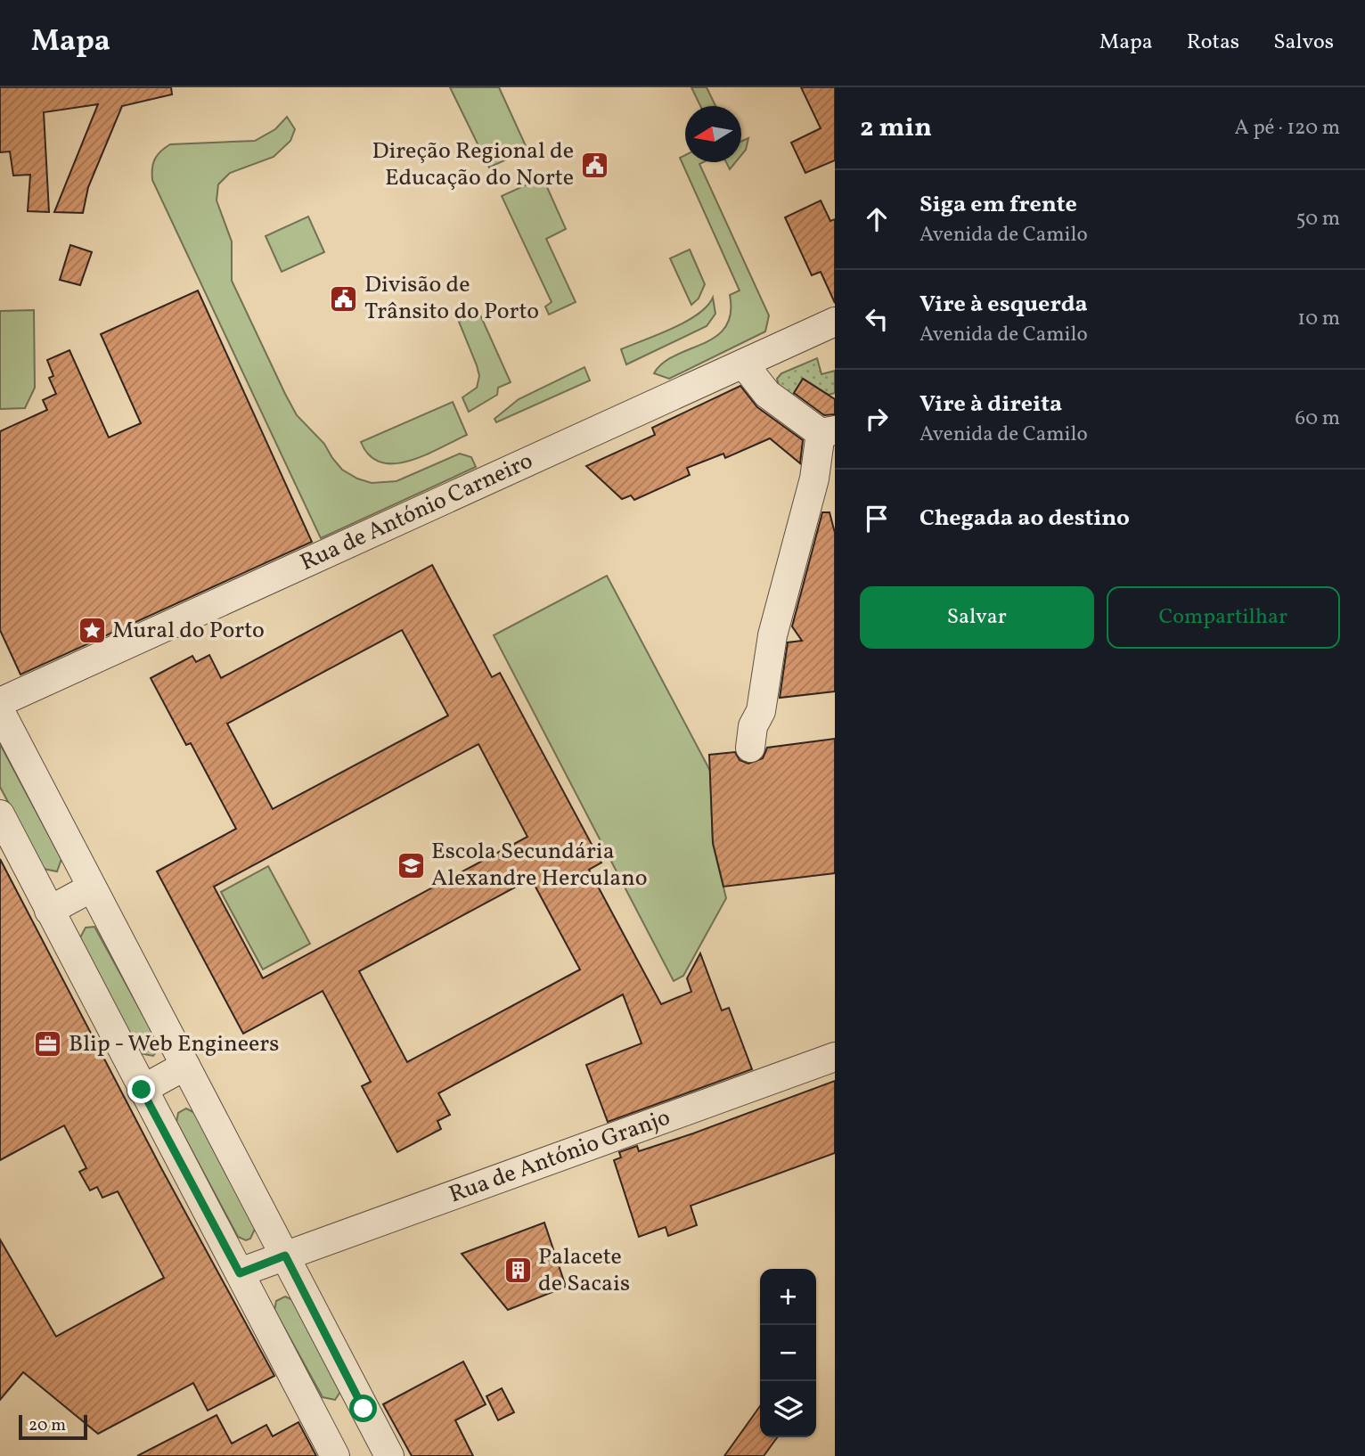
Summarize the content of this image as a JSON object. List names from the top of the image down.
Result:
{
  "streets": {
    "street": ["Rua de António Carneiro", "Rua de António Granjo"]
  },
  "places": {
    "public building": ["Direção Regional de Educação do Norte", "Divisão de Trânsito do Porto"],
    "place": ["Mural do Porto"],
    "school or university": ["Escola Secundária Alexandre Herculano"],
    "office": ["Blip - Web Engineers"],
    "building": ["Palacete de Sacais"]
  },
  "scale_bar": "20 m",
  "north": "left",
  "page": {
    "header": "Mapa",
    "nav": ["Mapa", "Rotas", "Salvos"],
    "heading": ["2 min", "A pé · 120 m"],
    "list": [
      ["Siga em frente", "Avenida de Camilo", "50 m"],
      ["Vire à esquerda", "Avenida de Camilo", "10 m"],
      ["Vire à direita", "Avenida de Camilo", "60 m"],
      "Chegada ao destino"
    ],
    "buttons": ["Salvar", "Compartilhar"],
    "map_buttons": ["+", "−"],
    "scale": "20 m"
  }
}
